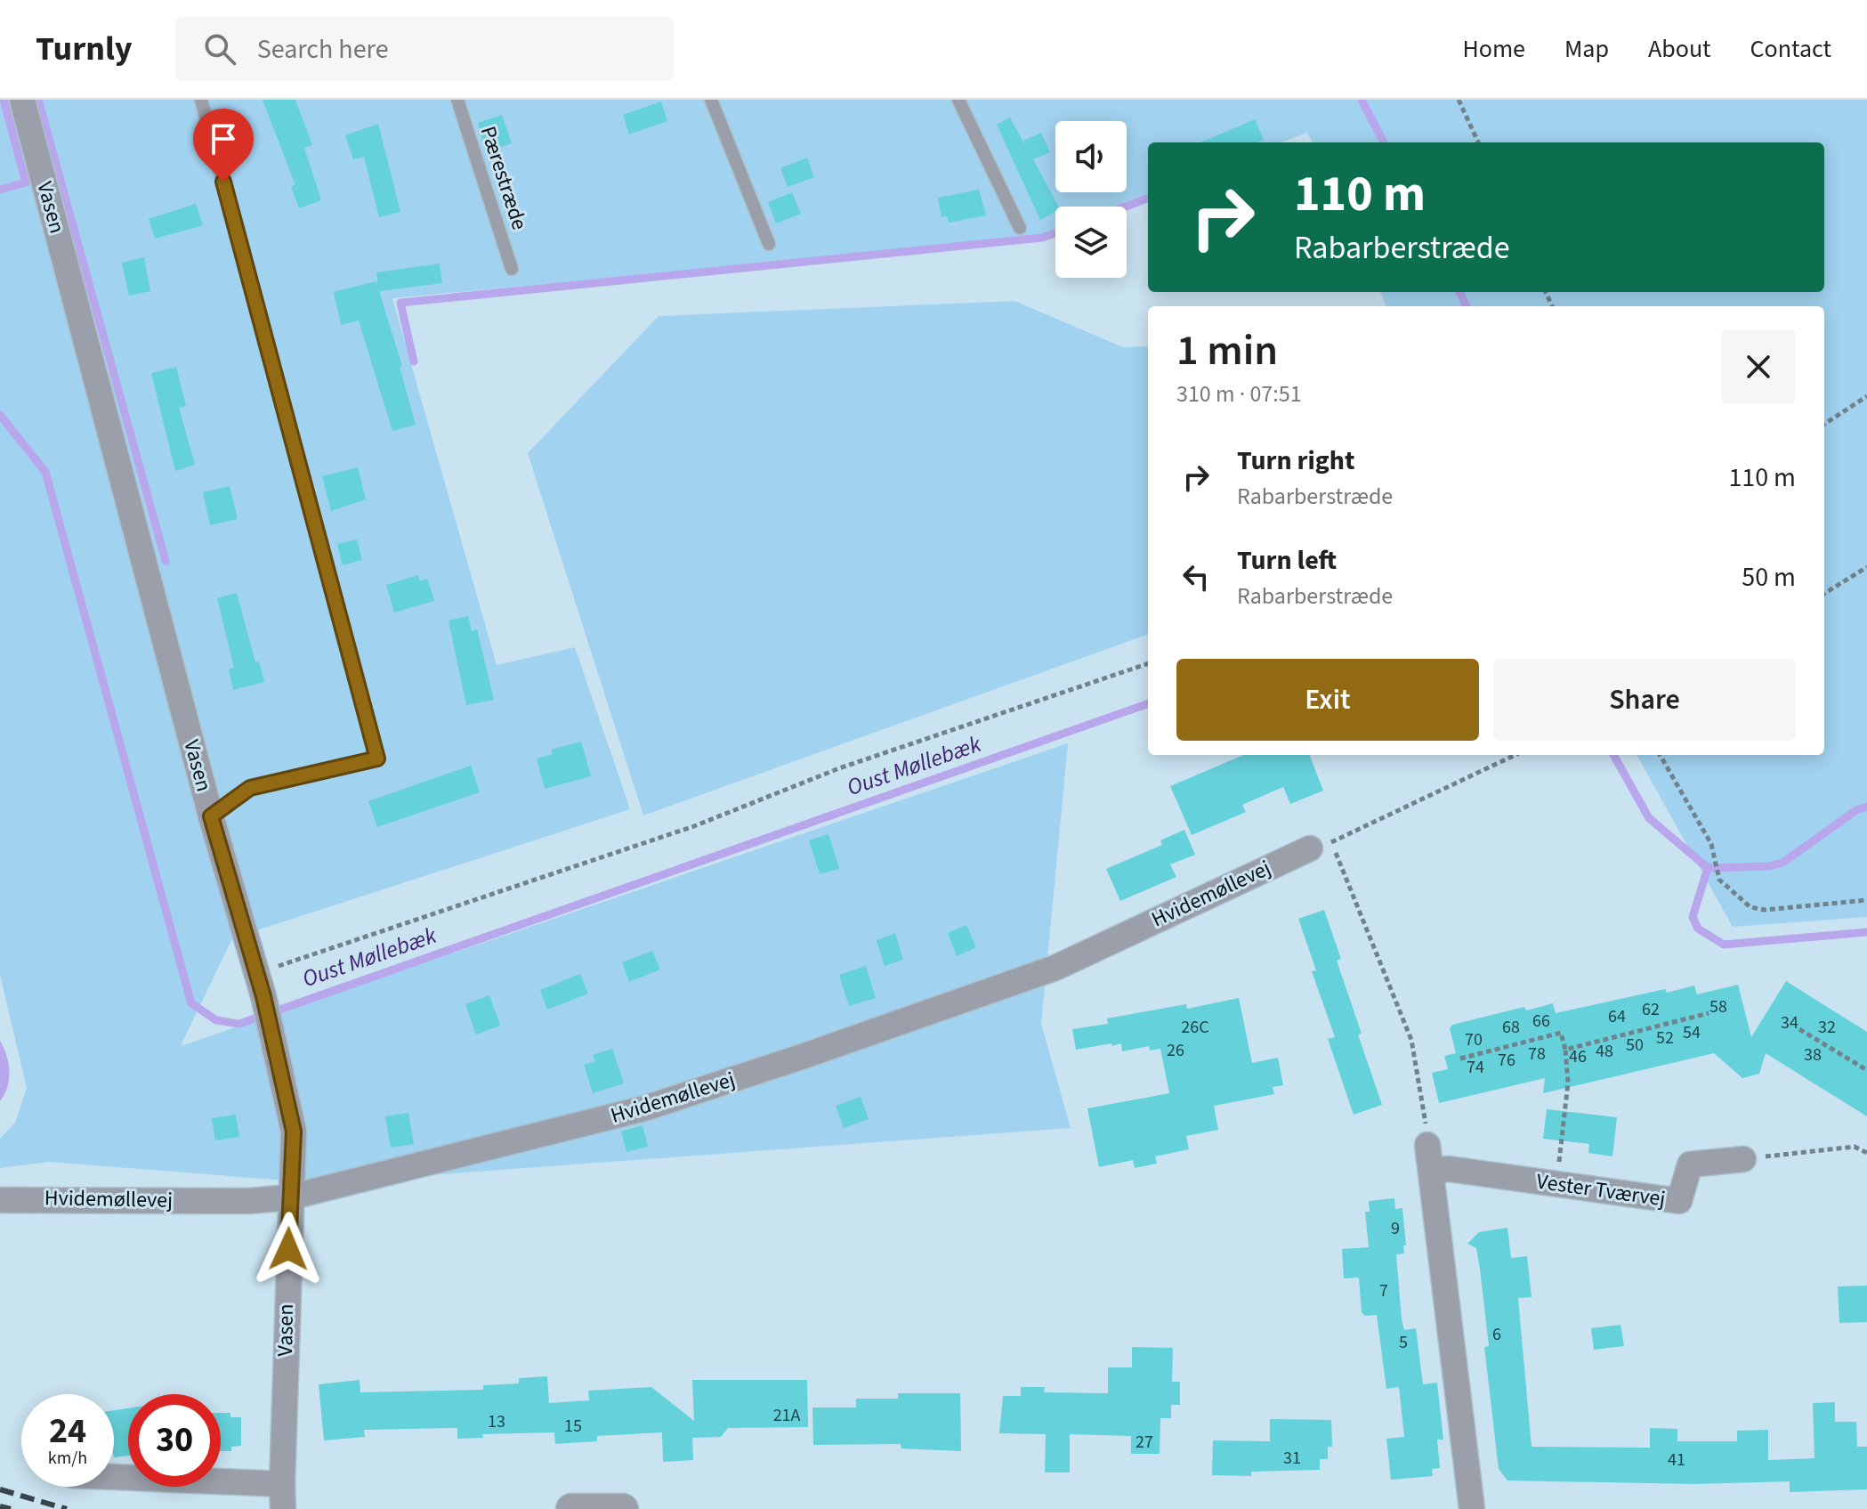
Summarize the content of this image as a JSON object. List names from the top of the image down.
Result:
{
  "streets": {
    "street": ["Vasen", "Hvidemøllevej", "Vester Tværvej"],
    "lane": ["Pærestræde"]
  },
  "crossings": [
    ["Vasen", "Hvidemøllevej"]
  ],
  "water": ["Oust Møllebæk"],
  "house_numbers": [
    "58",
    "62",
    "64",
    "66",
    "34",
    "26C",
    "68",
    "32",
    "54",
    "52",
    "70",
    "50",
    "26",
    "48",
    "78",
    "38",
    "46",
    "76",
    "74",
    "9",
    "7",
    "6",
    "5",
    "21A",
    "13",
    "15",
    "27",
    "31",
    "41"
  ],
  "page": {
    "header": "Turnly",
    "search": "Search here",
    "nav": [
      "Home",
      "Map",
      "About",
      "Contact"
    ],
    "turn": ["110 m", "Rabarberstræde"],
    "heading": ["1 min", "310 m · 07:51"],
    "list": [
      {
        "name": "Turn right",
        "note": "Rabarberstræde",
        "value": "110 m"
      },
      {
        "name": "Turn left",
        "note": "Rabarberstræde",
        "value": "50 m"
      }
    ],
    "buttons": ["Exit", "Share"],
    "speed": "24 km/h",
    "limit": "30"
  }
}
